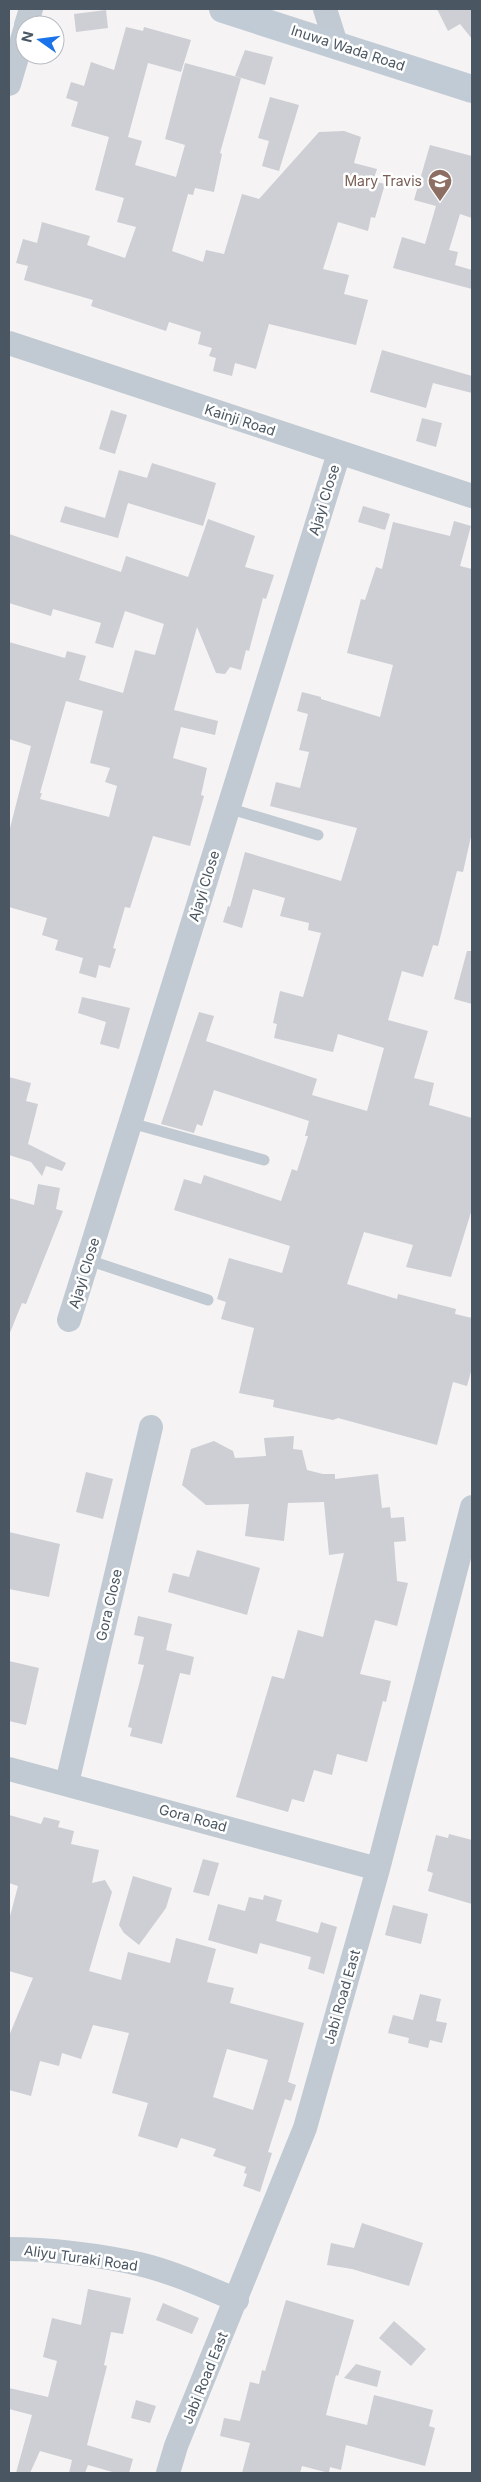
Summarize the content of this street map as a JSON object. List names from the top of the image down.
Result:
{
  "streets": {
    "street": [
      "Inuwa Wada Road",
      "Kainji Road",
      "Ajayi Close",
      "Gora Close",
      "Gora Road",
      "Jabi Road East",
      "Aliyu Turaki Road"
    ]
  },
  "crossings": [
    ["Kainji Road", "Ajayi Close"],
    ["Gora Close", "Gora Road"],
    ["Gora Road", "Jabi Road East"],
    ["Jabi Road East", "Aliyu Turaki Road"]
  ],
  "places": {
    "school or university": ["Mary Travis"]
  },
  "north": "left"
}
